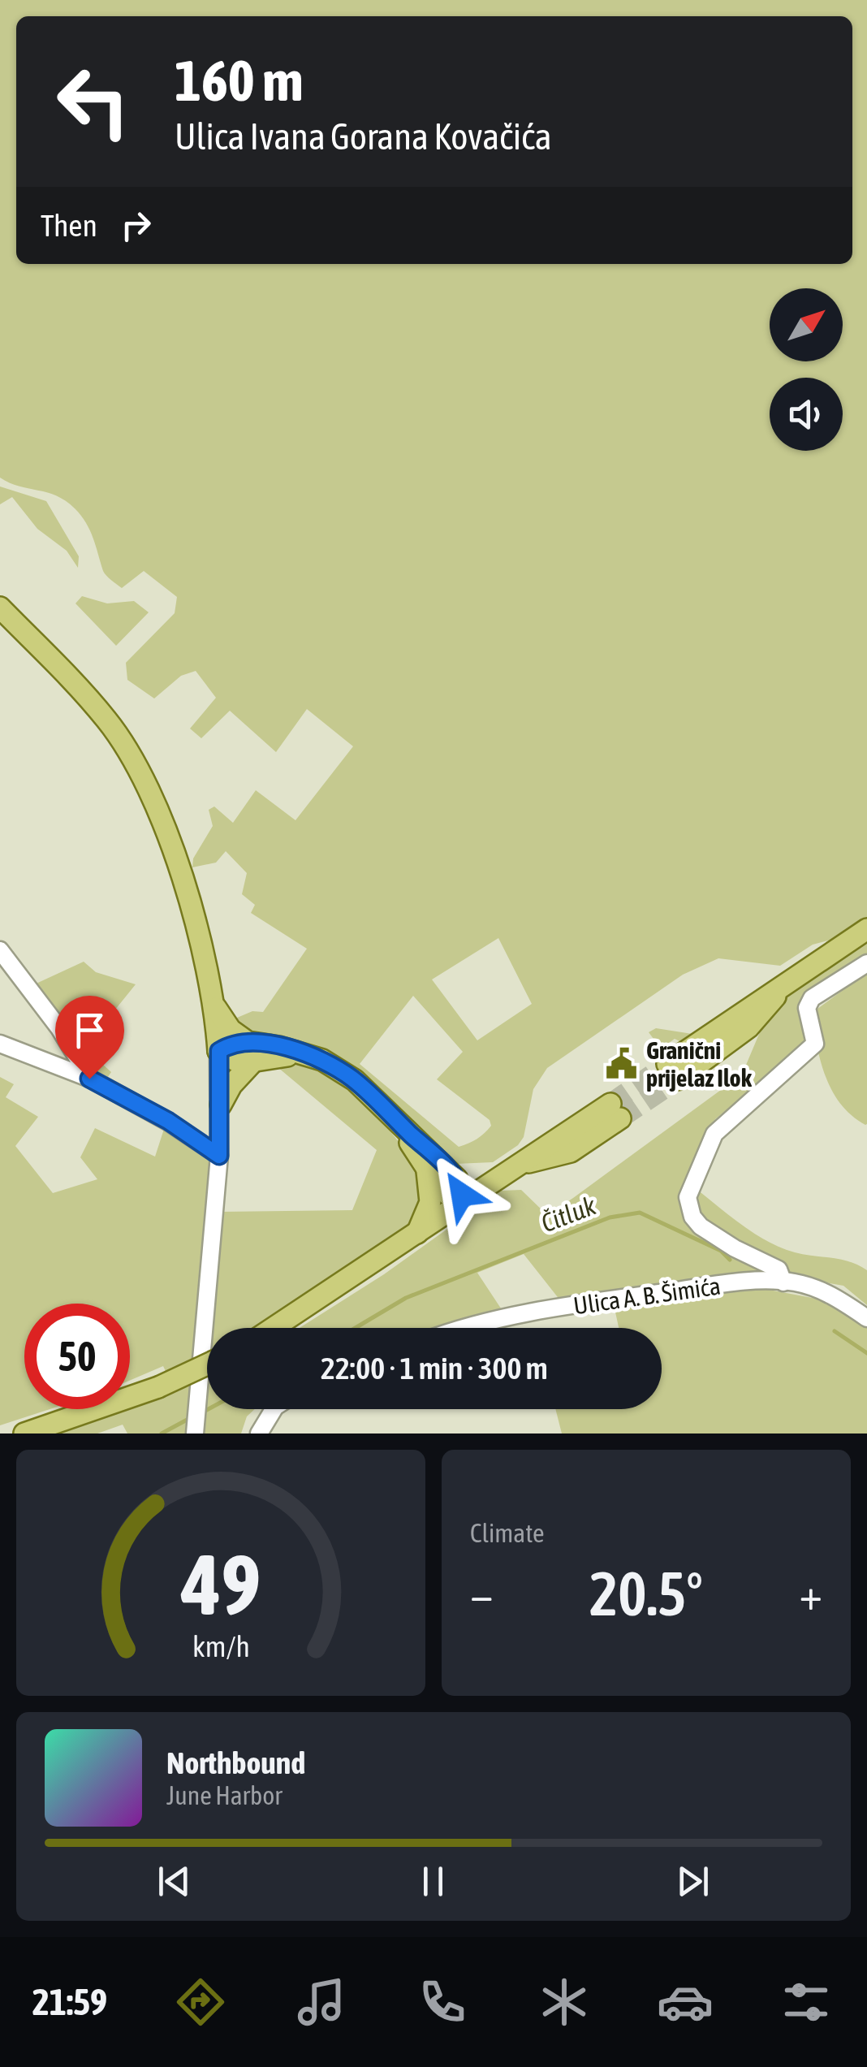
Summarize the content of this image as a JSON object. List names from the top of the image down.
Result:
{
  "streets": {
    "street": ["Ulica A. B. Šimića"]
  },
  "water": ["Čitluk"],
  "places": {
    "public building": ["Granični prijelaz Ilok"]
  },
  "north": "top right",
  "page": {
    "turn": ["160 m", "Ulica Ivana Gorana Kovačića"],
    "then": "Then",
    "limit": "50",
    "trip": "22:00 · 1 min · 300 m",
    "tile": "Climate",
    "heat": ["−", "20.5°", "+"],
    "song": ["Northbound", "June Harbor"],
    "tabs": "21:59",
    "gauge": ["49", "km/h"]
  }
}
